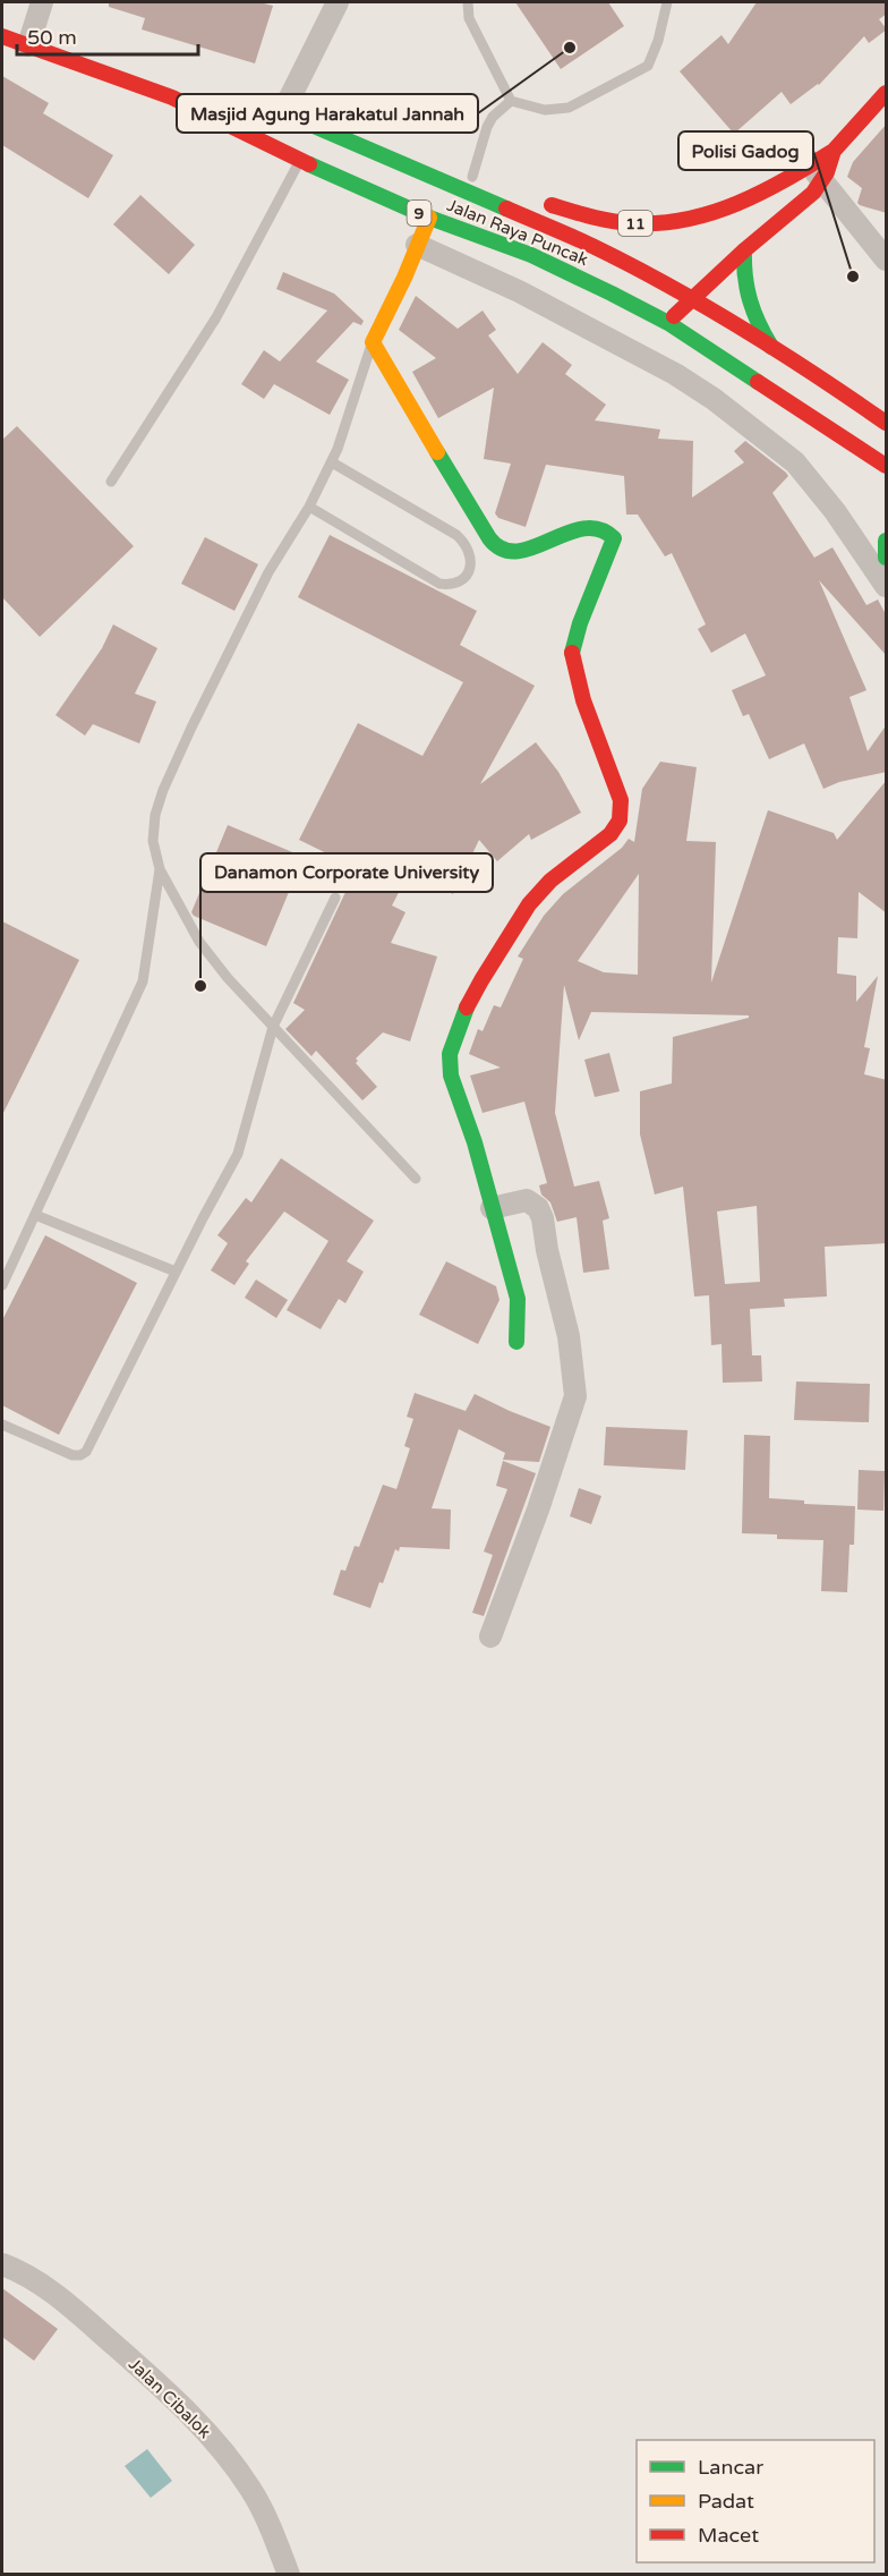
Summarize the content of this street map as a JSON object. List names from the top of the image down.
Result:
{
  "streets": {
    "main road": ["9", "11", "Jalan Raya Puncak"],
    "street": ["Jalan Cibalok"]
  },
  "places": ["Masjid Agung Harakatul Jannah", "Polisi Gadog", "Danamon Corporate University"],
  "legend": ["Lancar", "Padat", "Macet"],
  "scale_bar": "50 m"
}
